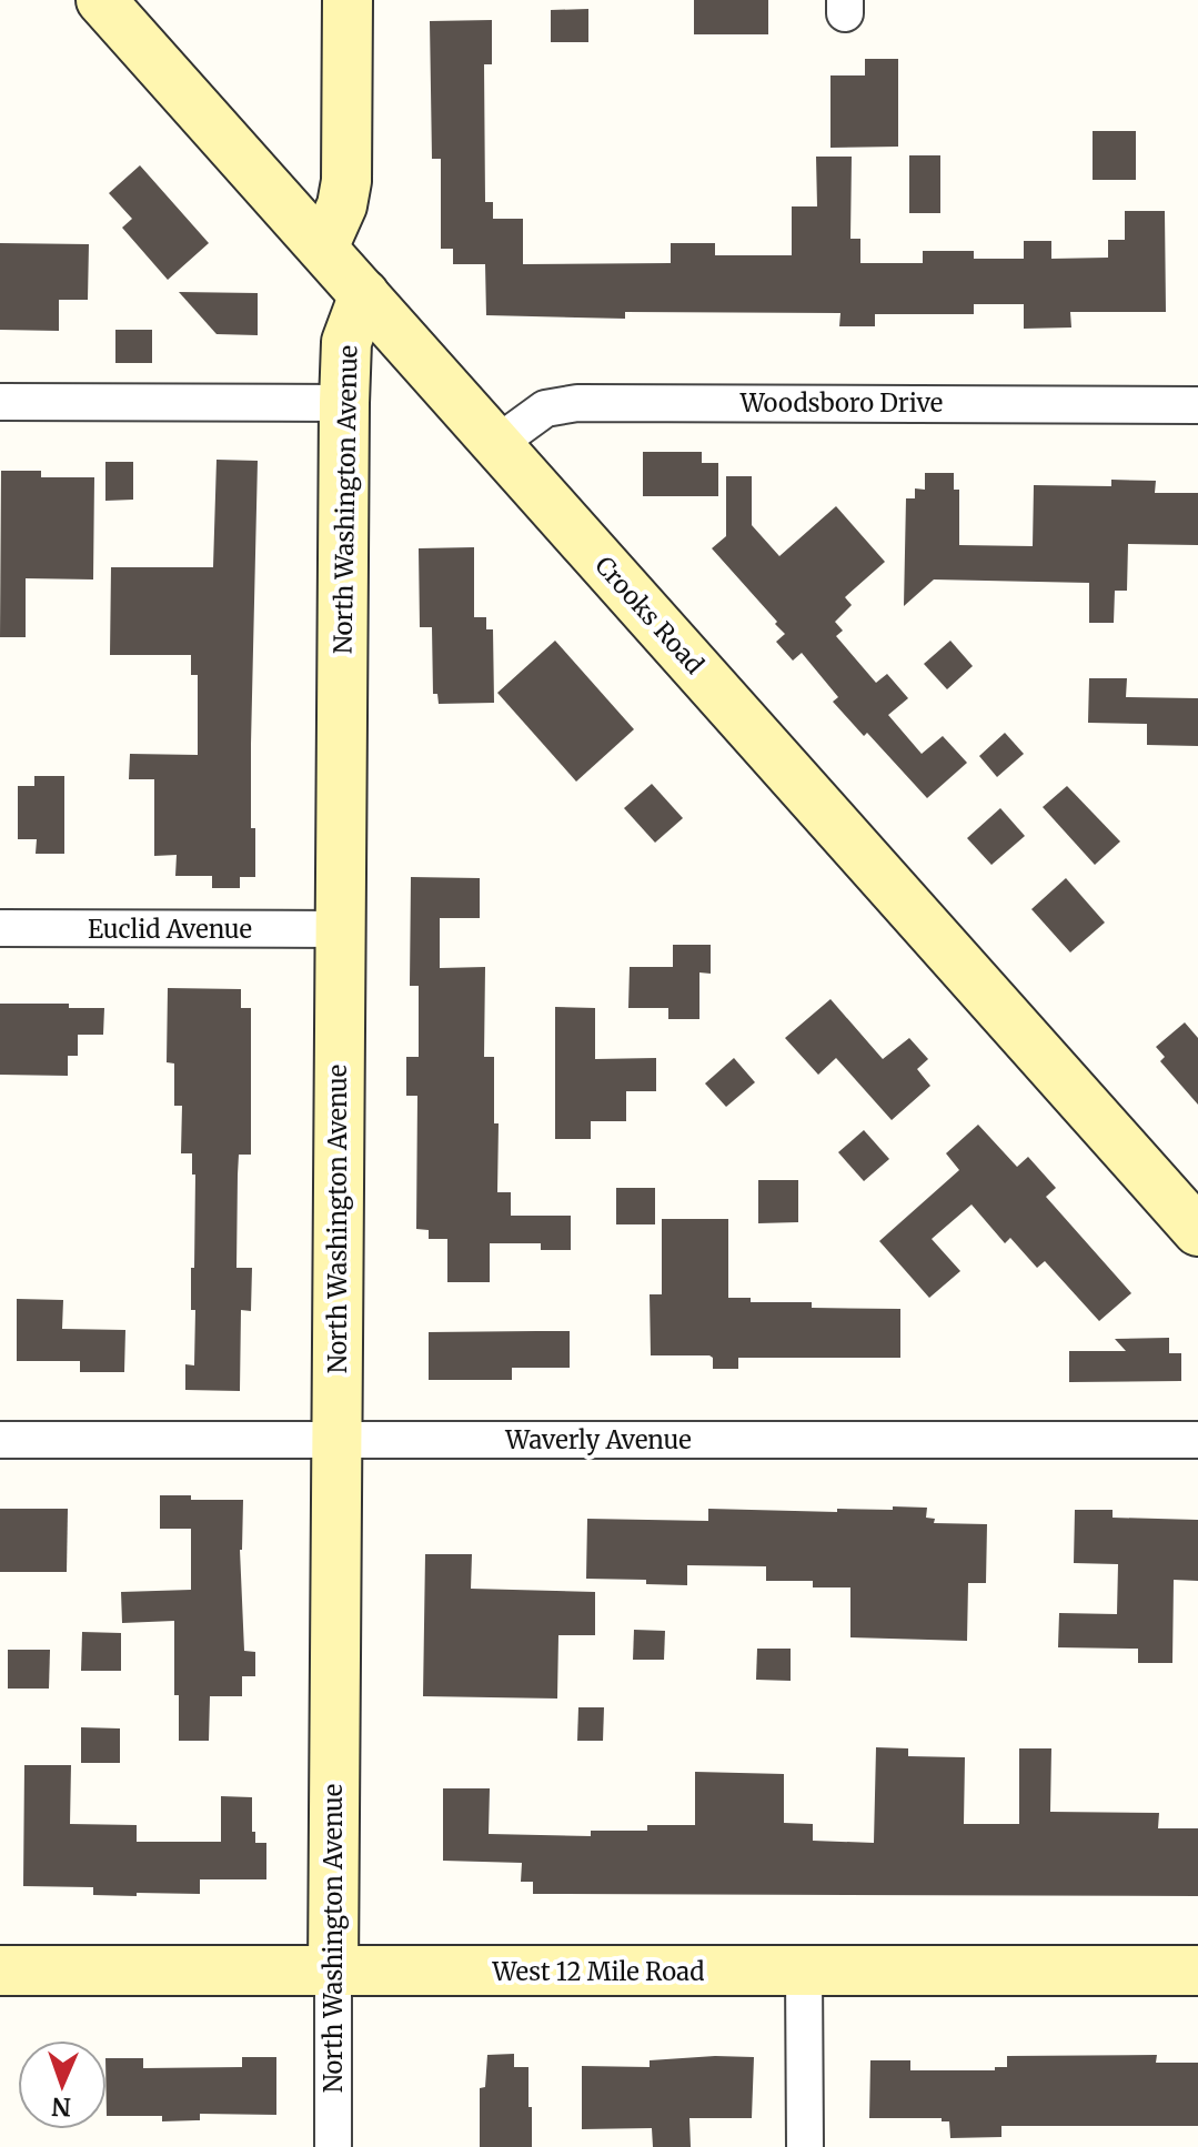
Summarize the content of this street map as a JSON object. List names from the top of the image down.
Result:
{
  "streets": {
    "main road": ["North Washington Avenue", "Crooks Road", "West 12 Mile Road"],
    "street": ["Woodsboro Drive", "Euclid Avenue", "Waverly Avenue"]
  },
  "crossings": [
    ["Woodsboro Drive", "Crooks Road"],
    ["North Washington Avenue", "Crooks Road"],
    ["North Washington Avenue", "Euclid Avenue"],
    ["North Washington Avenue", "Waverly Avenue"],
    ["North Washington Avenue", "West 12 Mile Road"]
  ],
  "north": "bottom"
}
